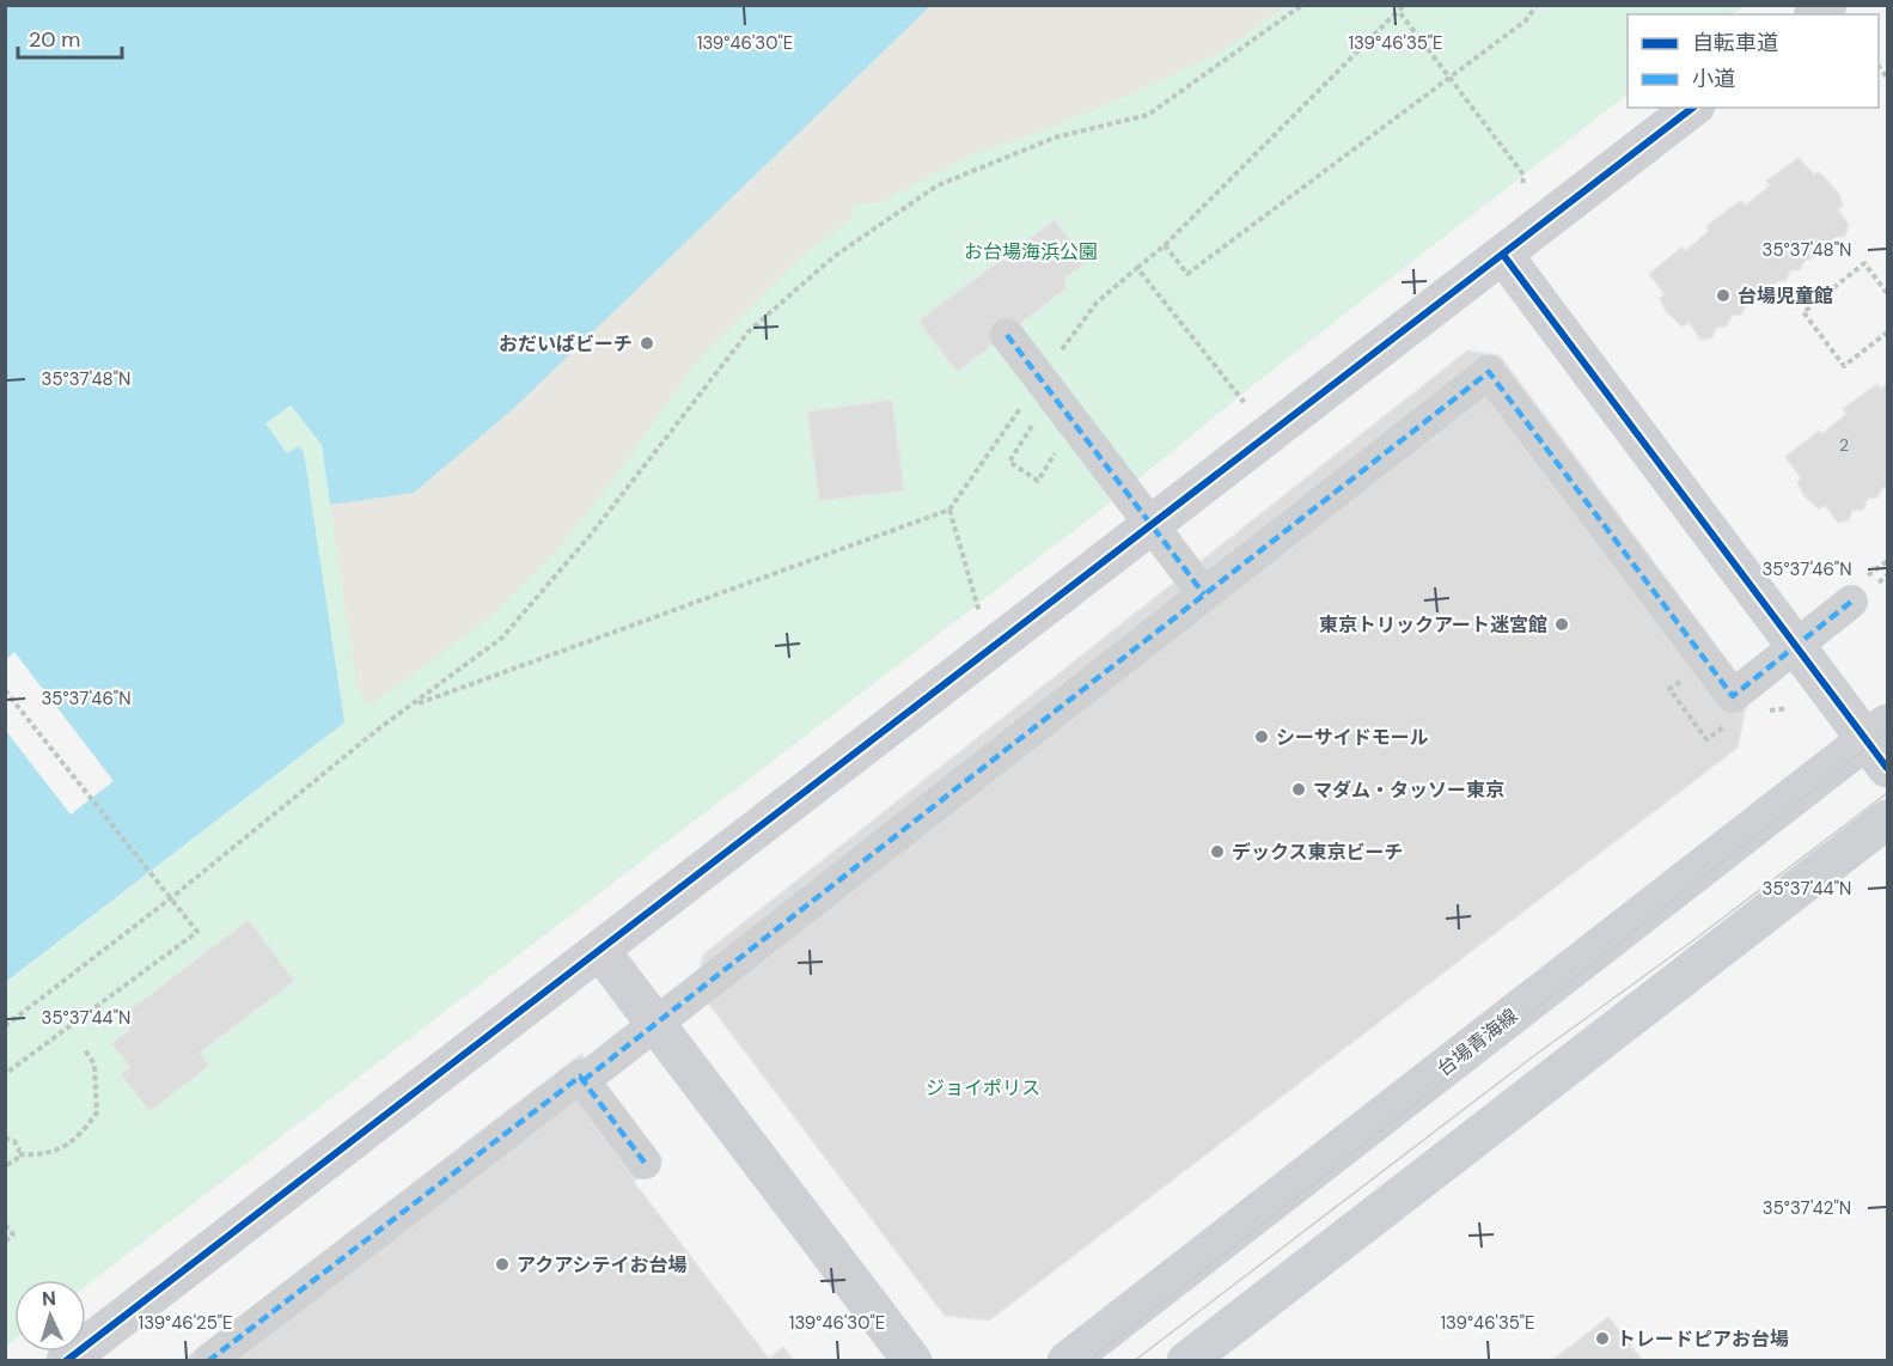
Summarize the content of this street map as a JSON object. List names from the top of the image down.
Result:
{
  "streets": {
    "street": ["台場青海線"]
  },
  "parks": ["お台場海浜公園", "ジョイポリス"],
  "places": [
    "台場児童館",
    "おだいばビーチ",
    "東京トリックアート迷宮館",
    "シーサイドモール",
    "マダム・タッソー東京",
    "デックス東京ビーチ",
    "アクアシテイお台場",
    "トレードピアお台場"
  ],
  "house_numbers": ["2"],
  "legend": ["自転車道", "小道"],
  "scale_bar": "20 m",
  "north": "top",
  "coordinates": [
    "139°46'30\"E",
    "139°46'35\"E",
    "35°37'48\"N",
    "35°37'46\"N",
    "35°37'44\"N",
    "35°37'42\"N",
    "139°46'25\"E"
  ]
}
